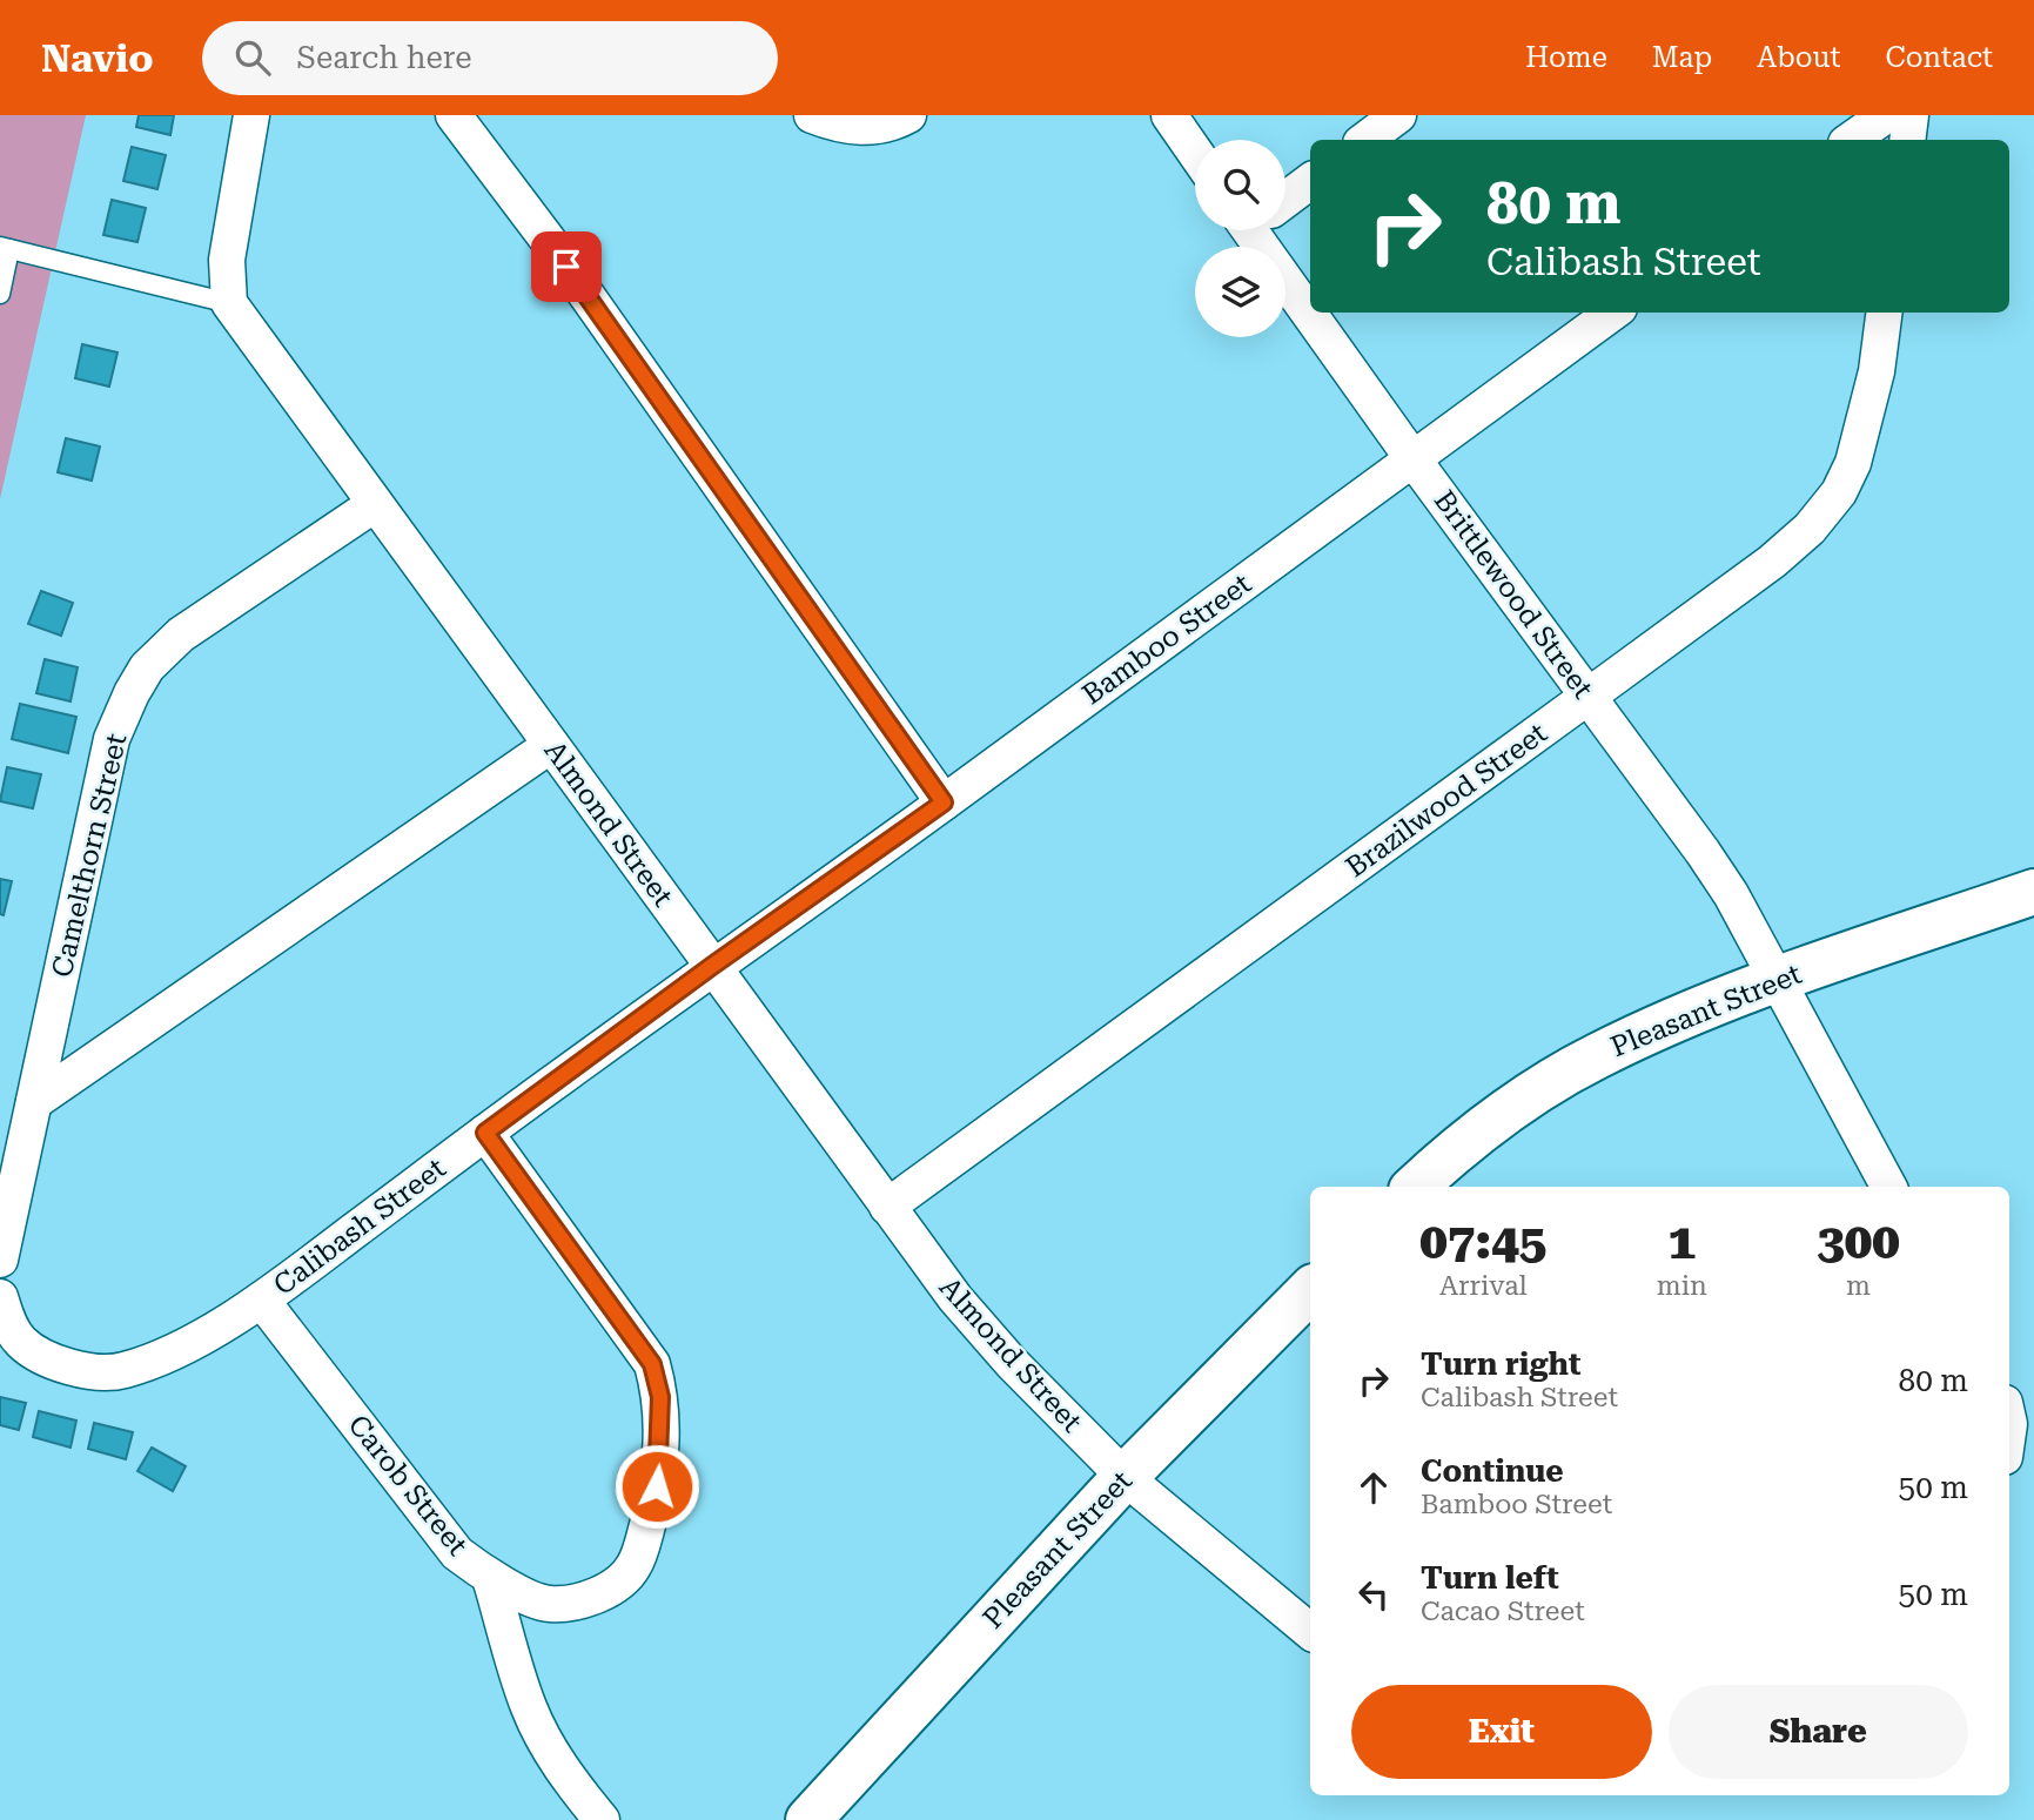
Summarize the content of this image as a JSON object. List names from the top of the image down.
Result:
{
  "streets": {
    "street": [
      "Brittlewood Street",
      "Bamboo Street",
      "Brazilwood Street",
      "Almond Street",
      "Camelthorn Street",
      "Pleasant Street",
      "Calibash Street",
      "Carob Street"
    ]
  },
  "crossings": [
    ["Brittlewood Street", "Bamboo Street"],
    ["Brittlewood Street", "Brazilwood Street"],
    ["Brittlewood Street", "Pleasant Street"],
    ["Bamboo Street", "Almond Street"],
    ["Bamboo Street", "Calibash Street"],
    ["Brazilwood Street", "Almond Street"],
    ["Almond Street", "Camelthorn Street"],
    ["Almond Street", "Pleasant Street"],
    ["Almond Street", "Calibash Street"],
    ["Calibash Street", "Carob Street"]
  ],
  "page": {
    "header": "Navio",
    "search": "Search here",
    "nav": [
      "Home",
      "Map",
      "About",
      "Contact"
    ],
    "turn": ["80 m", "Calibash Street"],
    "eta": [
      "07:45",
      "Arrival",
      "1",
      "min",
      "300",
      "m"
    ],
    "list": [
      {
        "name": "Turn right",
        "note": "Calibash Street",
        "value": "80 m"
      },
      {
        "name": "Continue",
        "note": "Bamboo Street",
        "value": "50 m"
      },
      {
        "name": "Turn left",
        "note": "Cacao Street",
        "value": "50 m"
      }
    ],
    "buttons": ["Exit", "Share"]
  }
}
